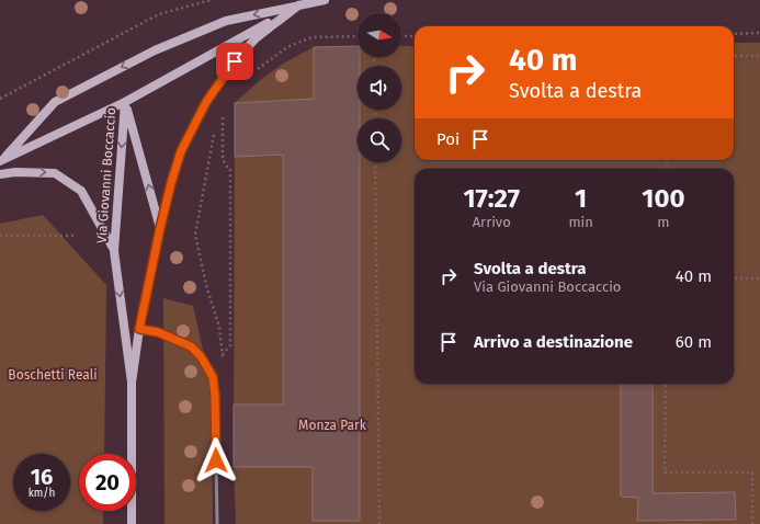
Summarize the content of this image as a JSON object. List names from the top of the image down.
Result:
{
  "streets": {
    "main road": ["Via Giovanni Boccaccio"]
  },
  "one_way": ["Via Giovanni Boccaccio"],
  "parks": ["Boschetti Reali", "Monza Park"],
  "north": "right",
  "page": {
    "turn": ["40 m", "Svolta a destra"],
    "then": "Poi",
    "eta": [
      "17:27",
      "Arrivo",
      "1",
      "min",
      "100",
      "m"
    ],
    "list": [
      {
        "name": "Svolta a destra",
        "note": "Via Giovanni Boccaccio",
        "value": "40 m"
      },
      {
        "name": "Arrivo a destinazione",
        "value": "60 m"
      }
    ],
    "speed": "16 km/h",
    "limit": "20"
  }
}
